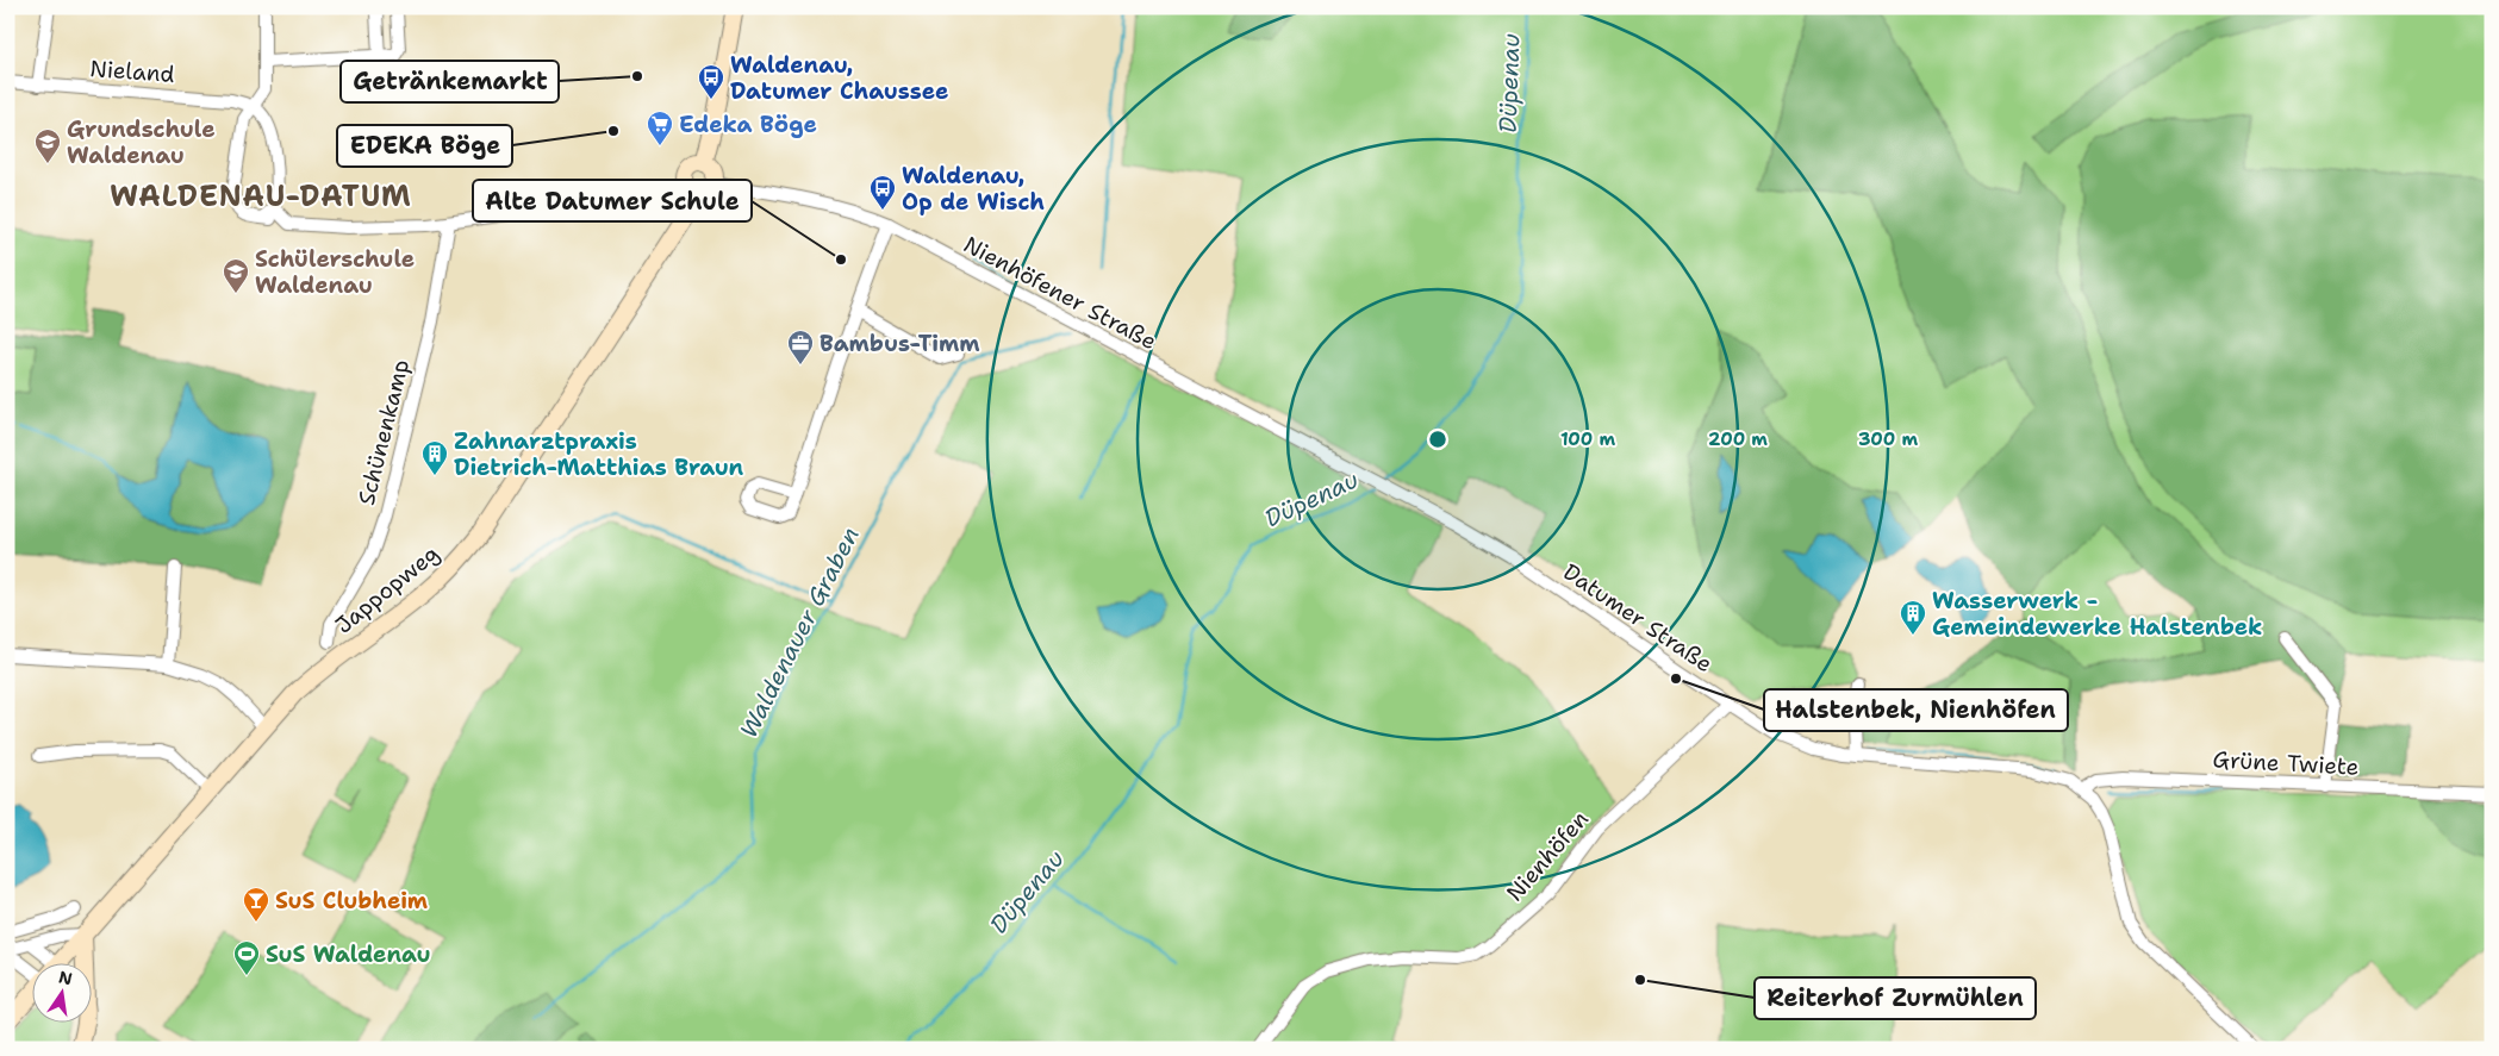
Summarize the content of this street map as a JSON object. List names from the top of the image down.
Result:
{
  "streets": {
    "street": [
      "Nieland",
      "Nienhöfener Straße",
      "Schünenkamp",
      "Jappopweg",
      "Datumer Straße",
      "Grüne Twiete",
      "Nienhöfen"
    ]
  },
  "crossings": [
    ["Nienhöfener Straße", "Jappopweg"],
    ["Nienhöfener Straße", "Datumer Straße"],
    ["Datumer Straße", "Grüne Twiete"],
    ["Datumer Straße", "Nienhöfen"]
  ],
  "districts": ["WALDENAU-DATUM"],
  "water": ["Düpenau", "Waldenauer Graben"],
  "places": {
    "other": [
      "Getränkemarkt",
      "EDEKA Böge",
      "Alte Datumer Schule",
      "Halstenbek, Nienhöfen",
      "Reiterhof Zurmühlen"
    ],
    "bus stop": ["Waldenau, Datumer Chaussee", "Waldenau, Op de Wisch"],
    "supermarket": ["Edeka Böge"],
    "school or university": ["Grundschule Waldenau", "Schülerschule Waldenau"],
    "office": ["Bambus-Timm"],
    "building": ["Zahnarztpraxis Dietrich-Matthias Braun", "Wasserwerk - Gemeindewerke Halstenbek"],
    "bar": ["SuS Clubheim"],
    "sports": ["SuS Waldenau"]
  },
  "north": "top",
  "rings": ["100 m", "200 m", "300 m"]
}
